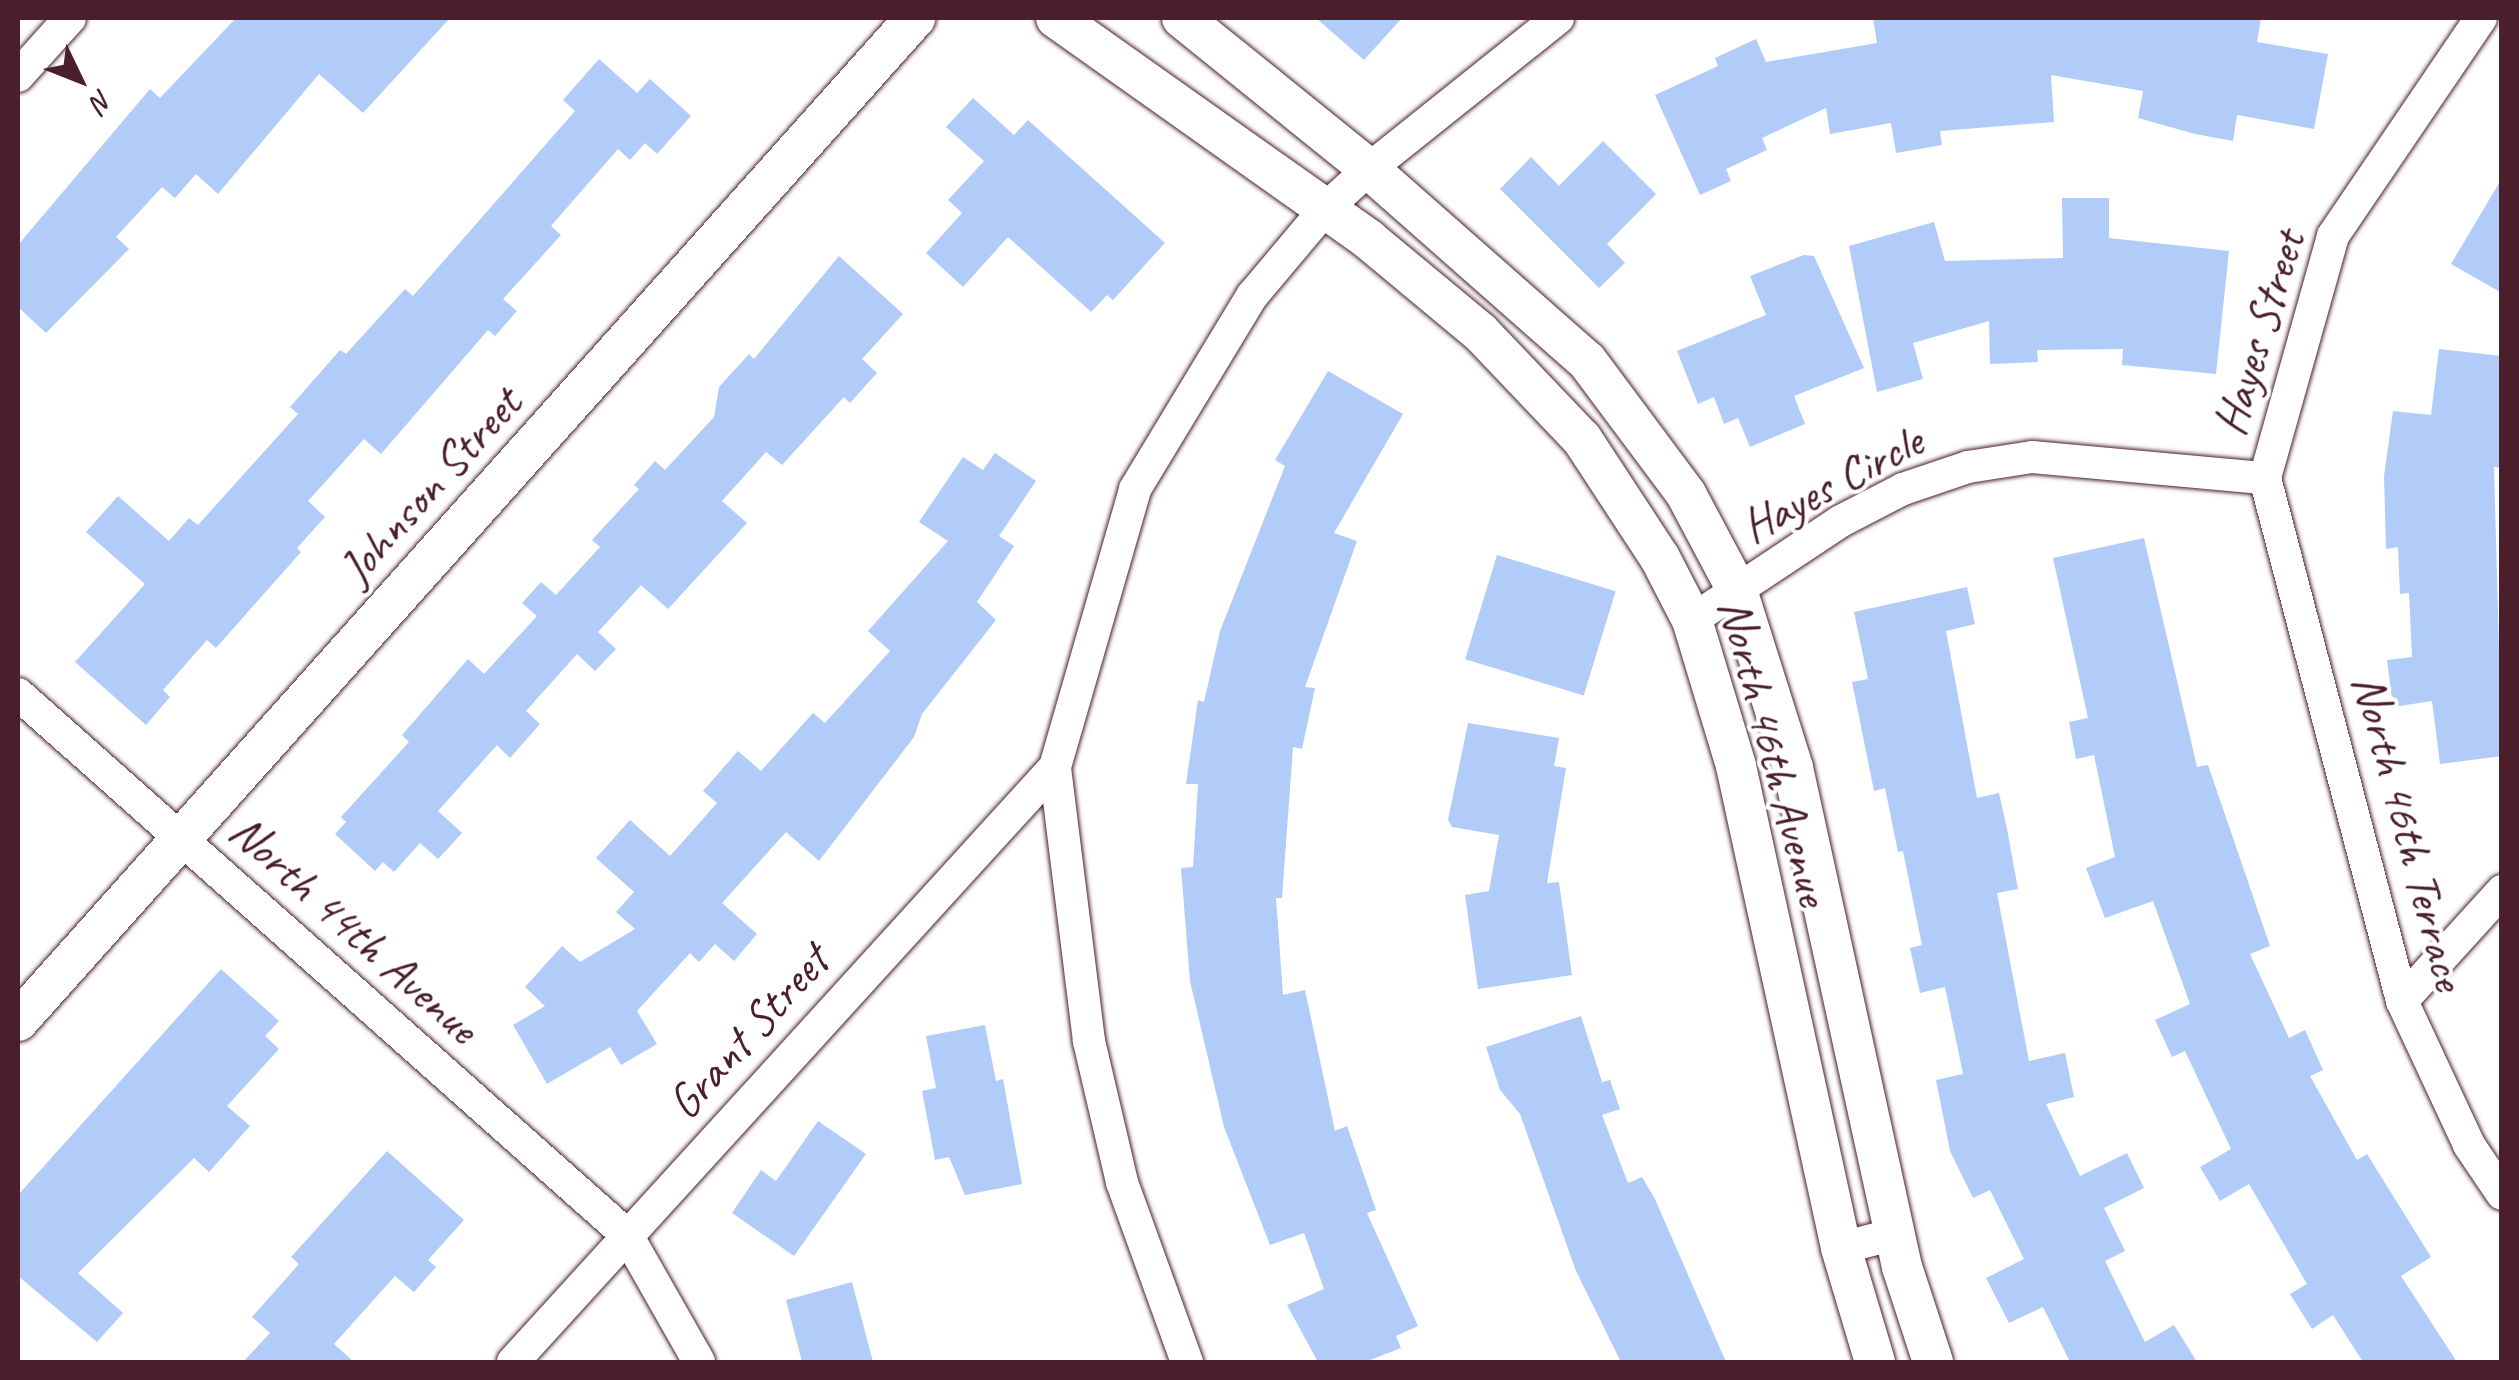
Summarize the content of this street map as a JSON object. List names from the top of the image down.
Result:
{
  "streets": {
    "street": [
      "Hayes Street",
      "Hayes Circle",
      "Johnson Street",
      "North 46th Avenue",
      "North 46th Terrace",
      "North 44th Avenue",
      "Grant Street"
    ]
  },
  "crossings": [
    ["Hayes Street", "Hayes Circle"],
    ["Hayes Street", "North 46th Terrace"],
    ["Hayes Circle", "North 46th Avenue"],
    ["Hayes Circle", "North 46th Terrace"],
    ["Johnson Street", "North 44th Avenue"],
    ["North 44th Avenue", "Grant Street"]
  ],
  "north": "bottom right"
}
